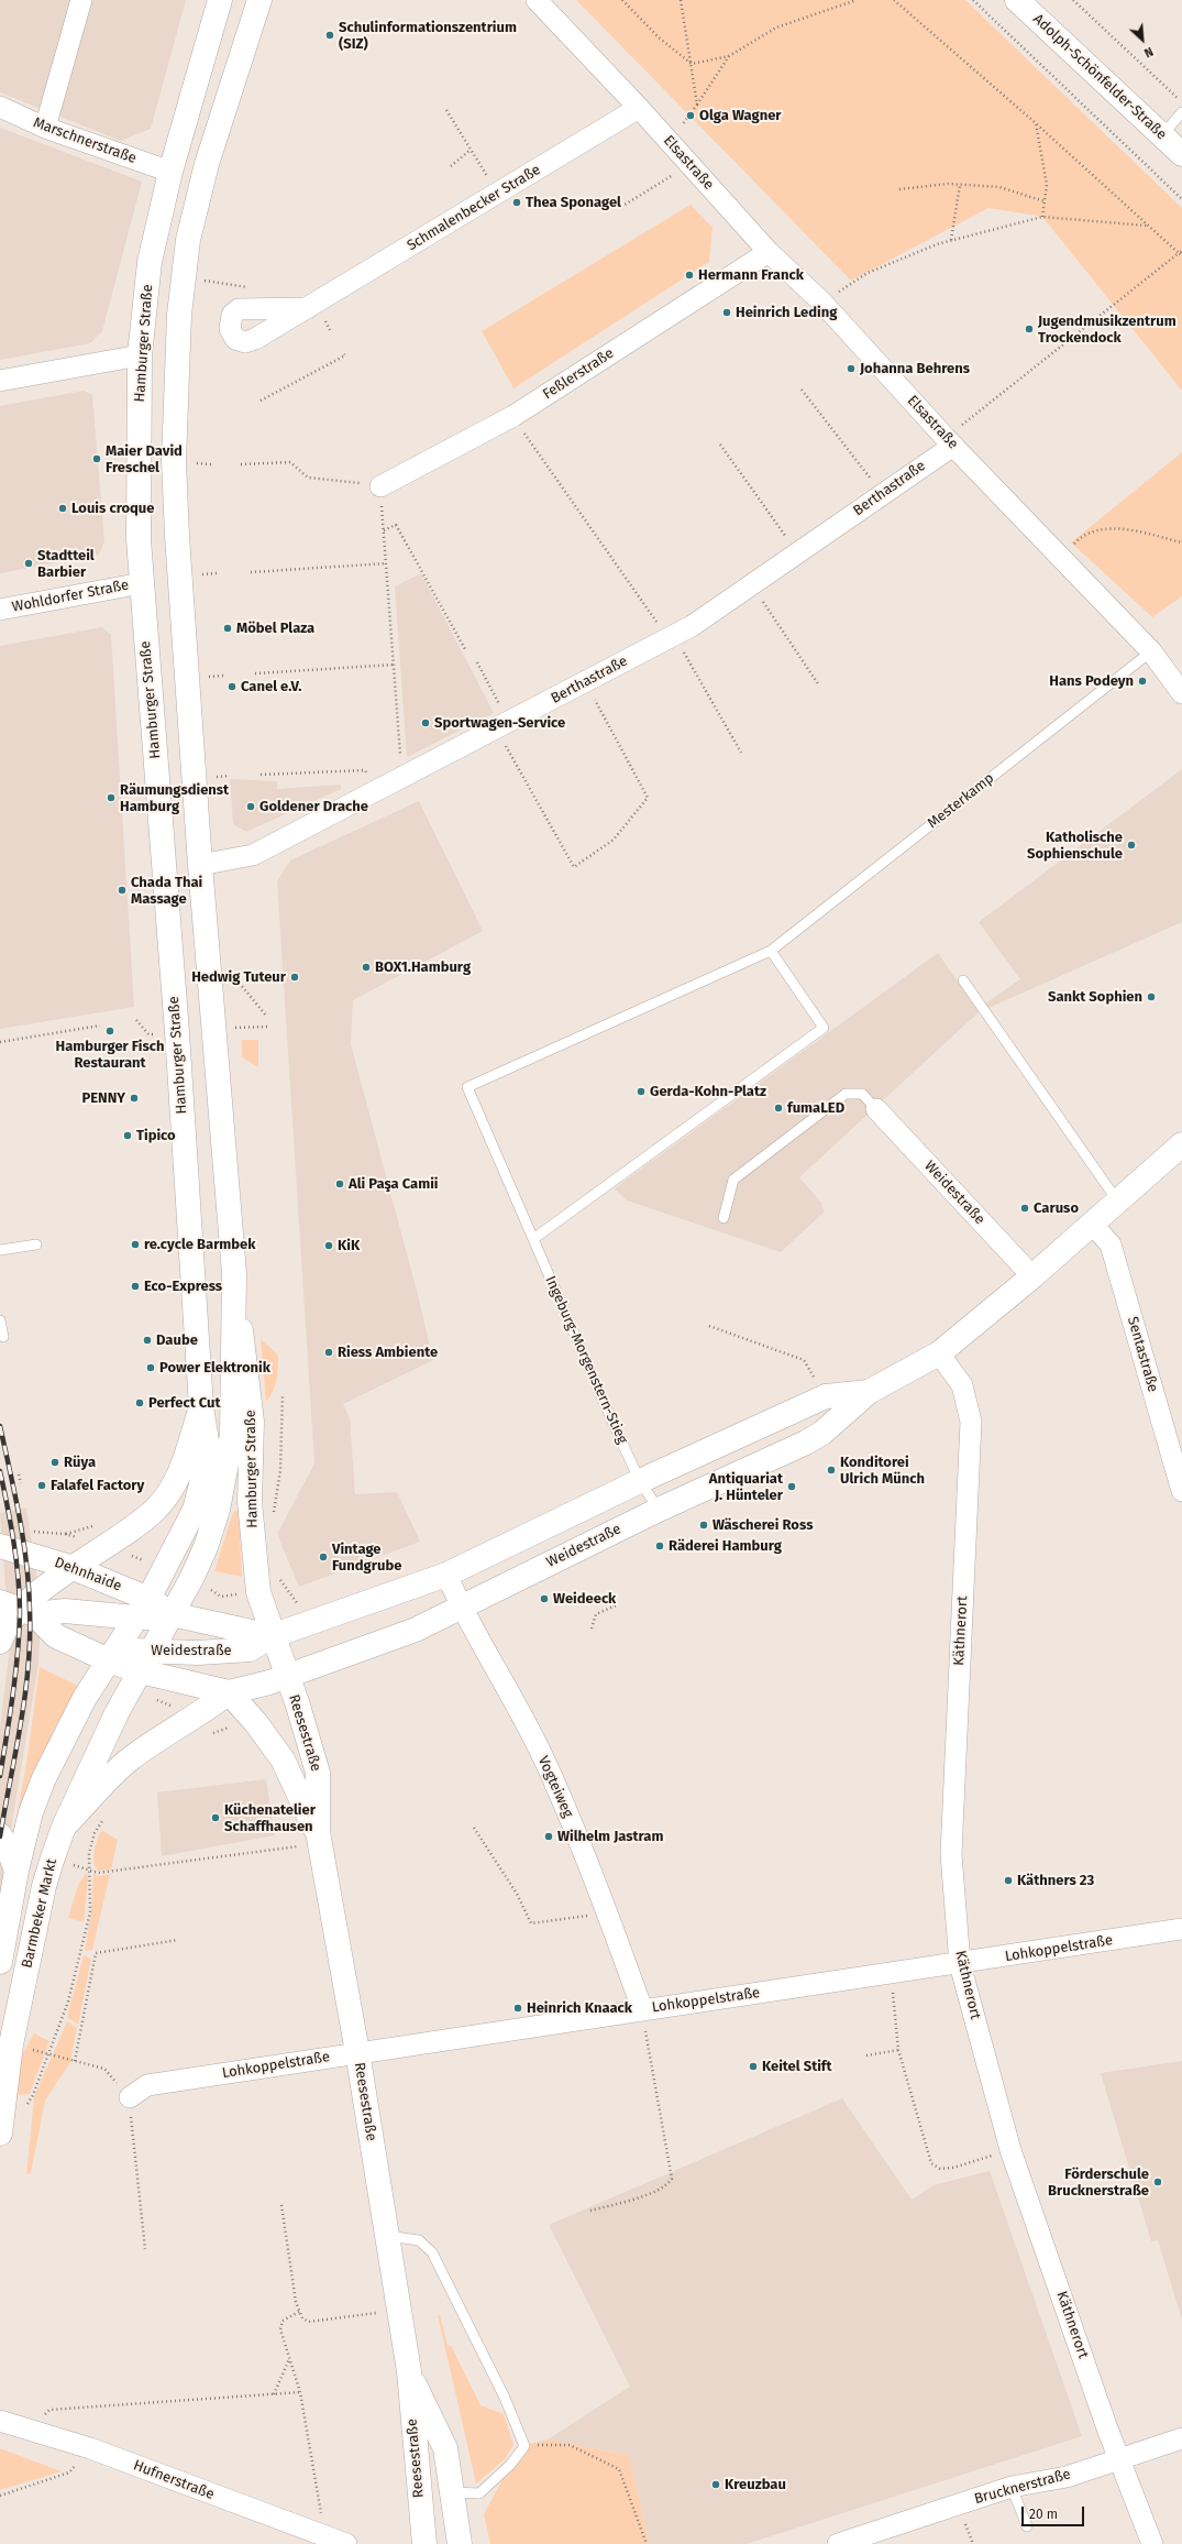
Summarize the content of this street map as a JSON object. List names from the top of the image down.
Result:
{
  "streets": {
    "main road": [
      "Adolph-Schönfelder-Straße",
      "Hamburger Straße",
      "Weidestraße",
      "Dehnhaide",
      "Reesestraße",
      "Barmbeker Markt"
    ],
    "street": [
      "Marschnerstraße",
      "Elsastraße",
      "Schmalenbecker Straße",
      "Feßlerstraße",
      "Berthastraße",
      "Wohldorfer Straße",
      "Sentastraße",
      "Käthnerort",
      "Vogteiweg",
      "Lohkoppelstraße",
      "Hufnerstraße",
      "Brucknerstraße"
    ],
    "lane": ["Mesterkamp", "Ingeburg-Morgenstern-Stieg"]
  },
  "crossings": [
    ["Marschnerstraße", "Hamburger Straße"],
    ["Elsastraße", "Schmalenbecker Straße"],
    ["Elsastraße", "Feßlerstraße"],
    ["Elsastraße", "Berthastraße"],
    ["Elsastraße", "Mesterkamp"],
    ["Hamburger Straße", "Berthastraße"],
    ["Hamburger Straße", "Wohldorfer Straße"],
    ["Hamburger Straße", "Weidestraße"],
    ["Hamburger Straße", "Dehnhaide"],
    ["Hamburger Straße", "Reesestraße"],
    ["Hamburger Straße", "Barmbeker Markt"],
    ["Mesterkamp", "Ingeburg-Morgenstern-Stieg"],
    ["Weidestraße", "Sentastraße"],
    ["Weidestraße", "Ingeburg-Morgenstern-Stieg"],
    ["Weidestraße", "Dehnhaide"],
    ["Weidestraße", "Käthnerort"],
    ["Weidestraße", "Reesestraße"],
    ["Weidestraße", "Vogteiweg"],
    ["Weidestraße", "Barmbeker Markt"],
    ["Dehnhaide", "Barmbeker Markt"],
    ["Käthnerort", "Lohkoppelstraße"],
    ["Käthnerort", "Brucknerstraße"],
    ["Reesestraße", "Lohkoppelstraße"],
    ["Vogteiweg", "Lohkoppelstraße"]
  ],
  "places": [
    "Schulinformationszentrium (SIZ)",
    "Olga Wagner",
    "Thea Sponagel",
    "Hermann Franck",
    "Heinrich Leding",
    "Jugendmusikzentrum Trockendock",
    "Johanna Behrens",
    "Maier David Freschel",
    "Louis croque",
    "Stadtteil Barbier",
    "Möbel Plaza",
    "Hans Podeyn",
    "Canel e.V.",
    "Sportwagen-Service",
    "Räumungsdienst Hamburg",
    "Goldener Drache",
    "Katholische Sophienschule",
    "Chada Thai Massage",
    "BOX1.Hamburg",
    "Hedwig Tuteur",
    "Sankt Sophien",
    "Hamburger Fisch Restaurant",
    "Gerda-Kohn-Platz",
    "PENNY",
    "fumaLED",
    "Tipico",
    "Ali Paşa Camii",
    "Caruso",
    "re.cycle Barmbek",
    "KiK",
    "Eco-Express",
    "Daube",
    "Riess Ambiente",
    "Power Elektronik",
    "Perfect Cut",
    "Rüya",
    "Konditorei Ulrich Münch",
    "Falafel Factory",
    "Antiquariat J. Hünteler",
    "Wäscherei Ross",
    "Räderei Hamburg",
    "Vintage Fundgrube",
    "Weideeck",
    "Küchenatelier Schaffhausen",
    "Wilhelm Jastram",
    "Käthners 23",
    "Heinrich Knaack",
    "Keitel Stift",
    "Förderschule Brucknerstraße",
    "Kreuzbau"
  ],
  "scale_bar": "20 m",
  "north": "bottom right"
}
